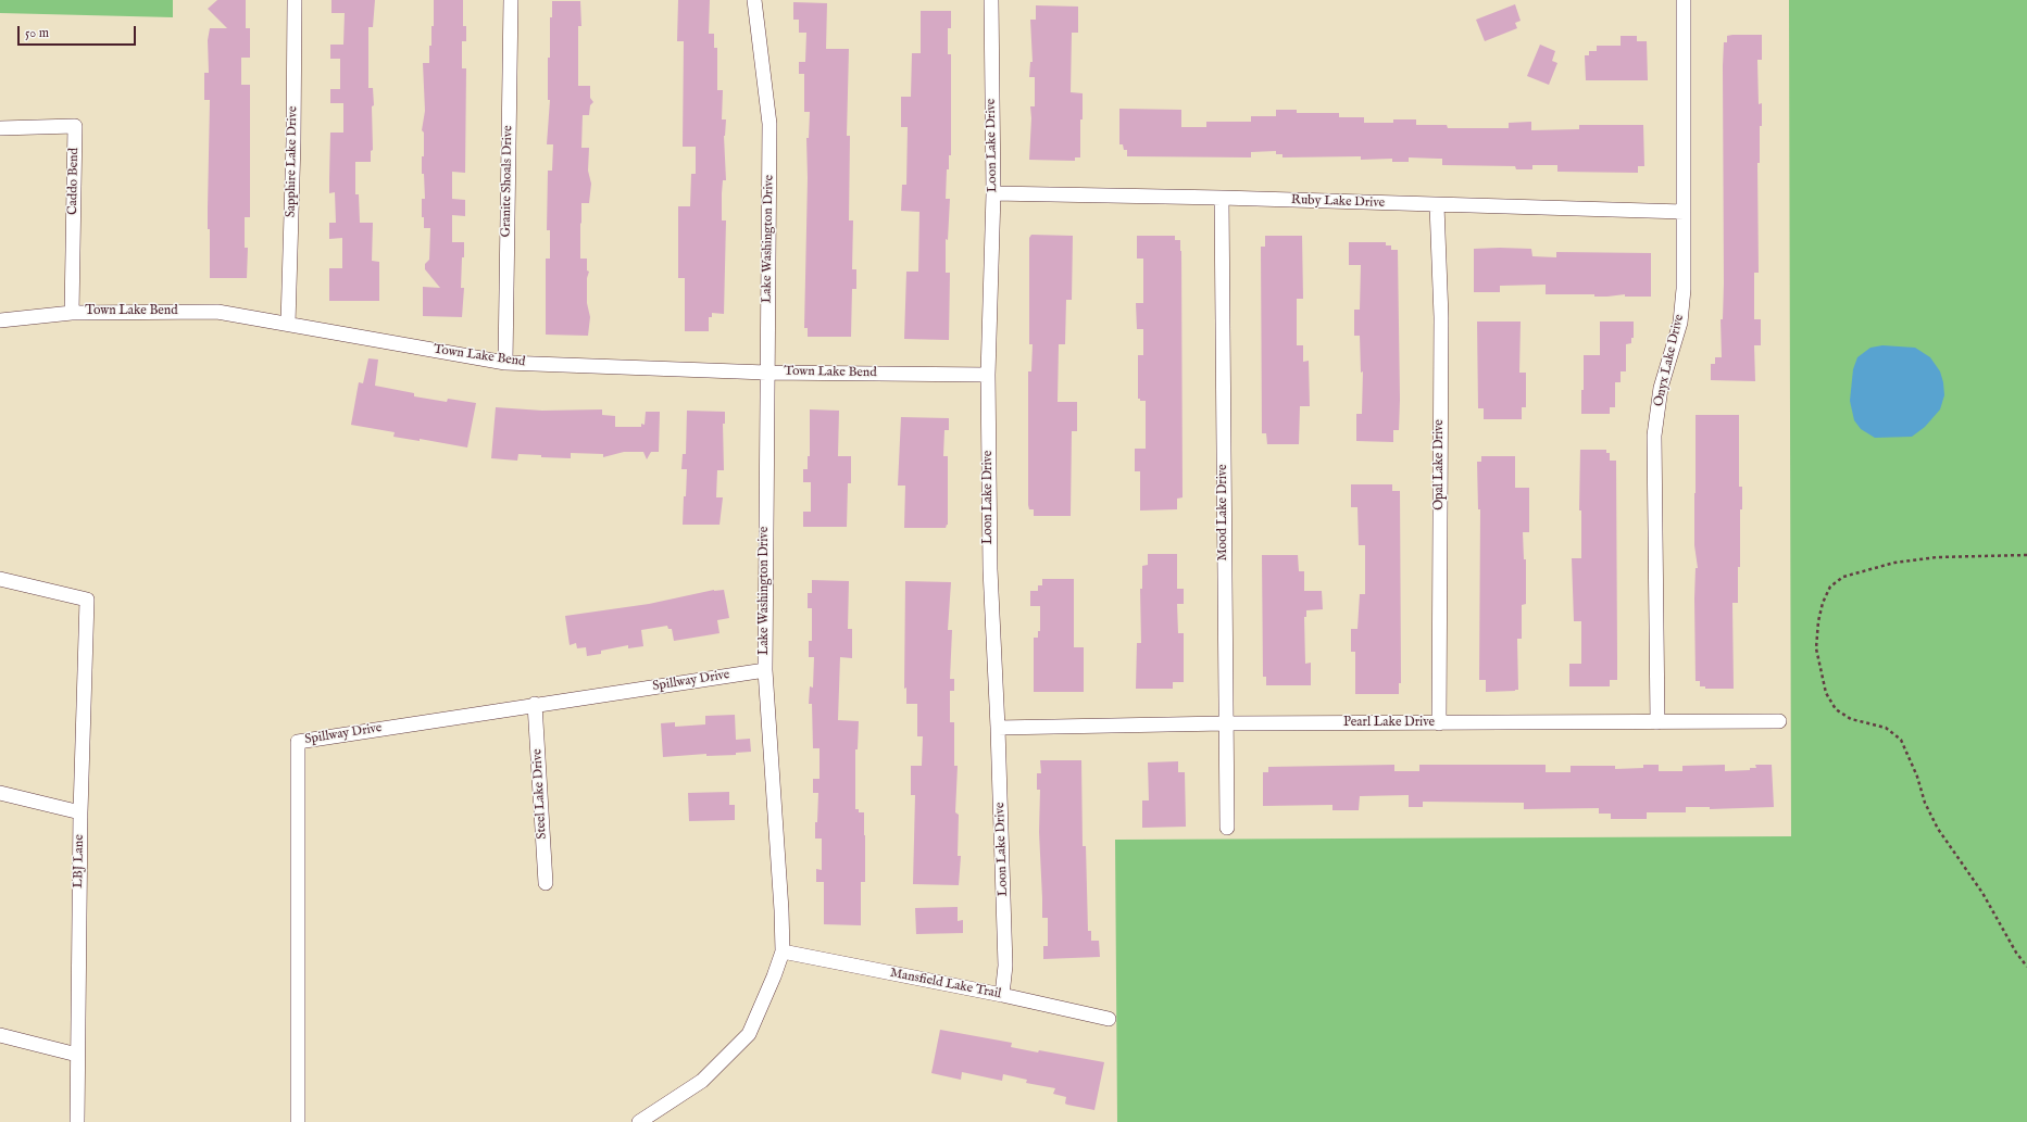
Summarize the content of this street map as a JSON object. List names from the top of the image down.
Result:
{
  "streets": {
    "street": [
      "Loon Lake Drive",
      "Sapphire Lake Drive",
      "Caddo Bend",
      "Granite Shoals Drive",
      "Ruby Lake Drive",
      "Lake Washington Drive",
      "Town Lake Bend",
      "Onyx Lake Drive",
      "Opal Lake Drive",
      "Mood Lake Drive",
      "Spillway Drive",
      "Pearl Lake Drive",
      "Steel Lake Drive",
      "LBJ Lane",
      "Mansfield Lake Trail"
    ]
  },
  "crossings": [
    ["Loon Lake Drive", "Ruby Lake Drive"],
    ["Loon Lake Drive", "Town Lake Bend"],
    ["Loon Lake Drive", "Pearl Lake Drive"],
    ["Loon Lake Drive", "Mansfield Lake Trail"],
    ["Sapphire Lake Drive", "Town Lake Bend"],
    ["Caddo Bend", "Town Lake Bend"],
    ["Granite Shoals Drive", "Town Lake Bend"],
    ["Ruby Lake Drive", "Onyx Lake Drive"],
    ["Ruby Lake Drive", "Opal Lake Drive"],
    ["Ruby Lake Drive", "Mood Lake Drive"],
    ["Lake Washington Drive", "Town Lake Bend"],
    ["Lake Washington Drive", "Spillway Drive"],
    ["Lake Washington Drive", "Mansfield Lake Trail"],
    ["Onyx Lake Drive", "Pearl Lake Drive"],
    ["Opal Lake Drive", "Pearl Lake Drive"],
    ["Mood Lake Drive", "Pearl Lake Drive"],
    ["Spillway Drive", "Steel Lake Drive"]
  ],
  "scale_bar": "50 m"
}
